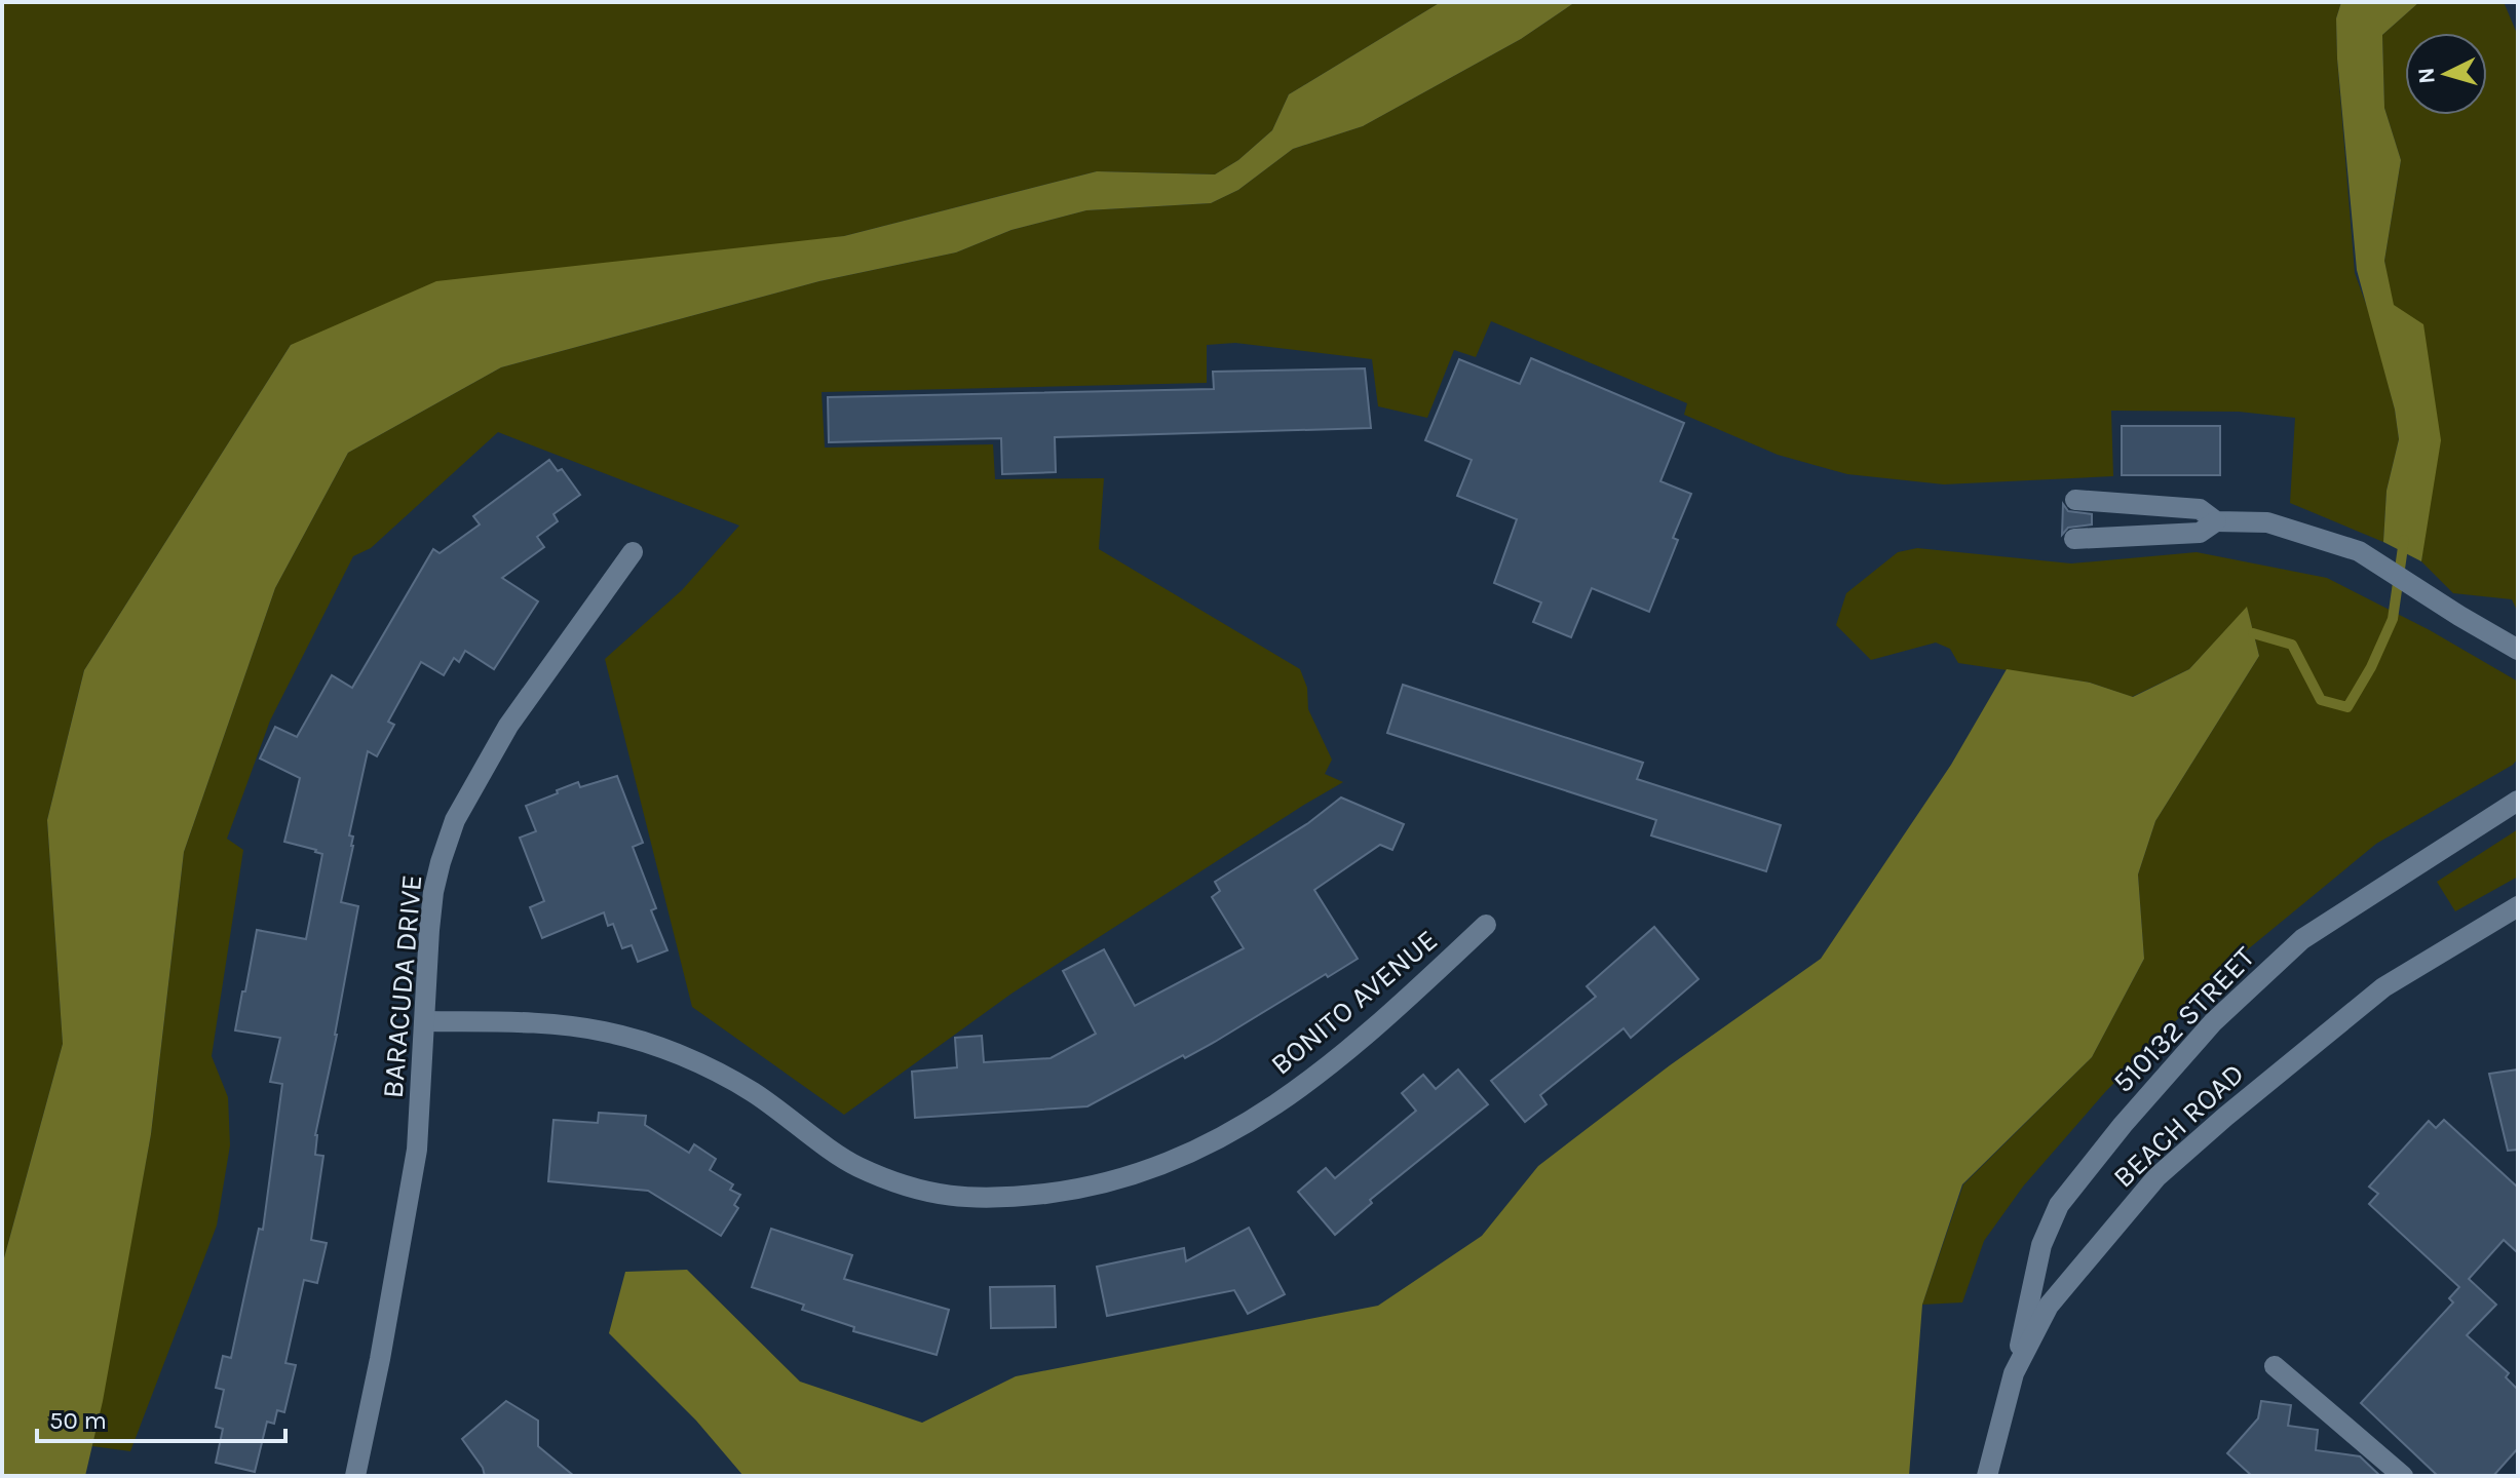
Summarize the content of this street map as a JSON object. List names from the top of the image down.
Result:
{
  "streets": {
    "street": [
      "BARACUDA DRIVE",
      "BONITO AVENUE",
      "510132 STREET",
      "BEACH ROAD"
    ]
  },
  "crossings": [
    ["BARACUDA DRIVE", "BONITO AVENUE"],
    ["510132 STREET", "BEACH ROAD"]
  ],
  "scale_bar": "50 m",
  "north": "left"
}
